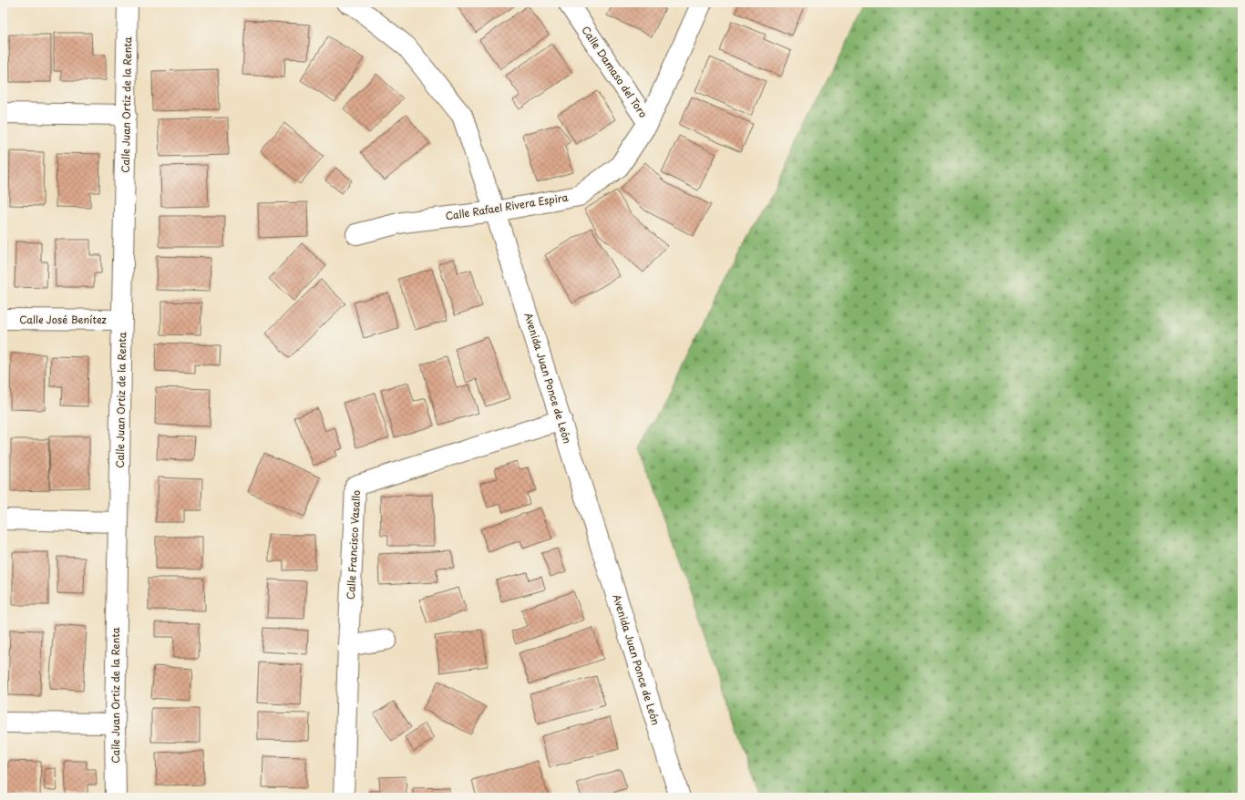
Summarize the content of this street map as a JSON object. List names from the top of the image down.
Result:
{
  "streets": {
    "street": [
      "Calle Damaso del Toro",
      "Calle Juan Ortiz de la Renta",
      "Calle Rafael Rivera Espira",
      "Calle José Benítez",
      "Avenida Juan Ponce de León",
      "Calle Francisco Vasallo"
    ]
  },
  "crossings": [
    ["Calle Damaso del Toro", "Calle Rafael Rivera Espira"],
    ["Calle Juan Ortiz de la Renta", "Calle José Benítez"],
    ["Calle Rafael Rivera Espira", "Avenida Juan Ponce de León"],
    ["Avenida Juan Ponce de León", "Calle Francisco Vasallo"]
  ]
}
